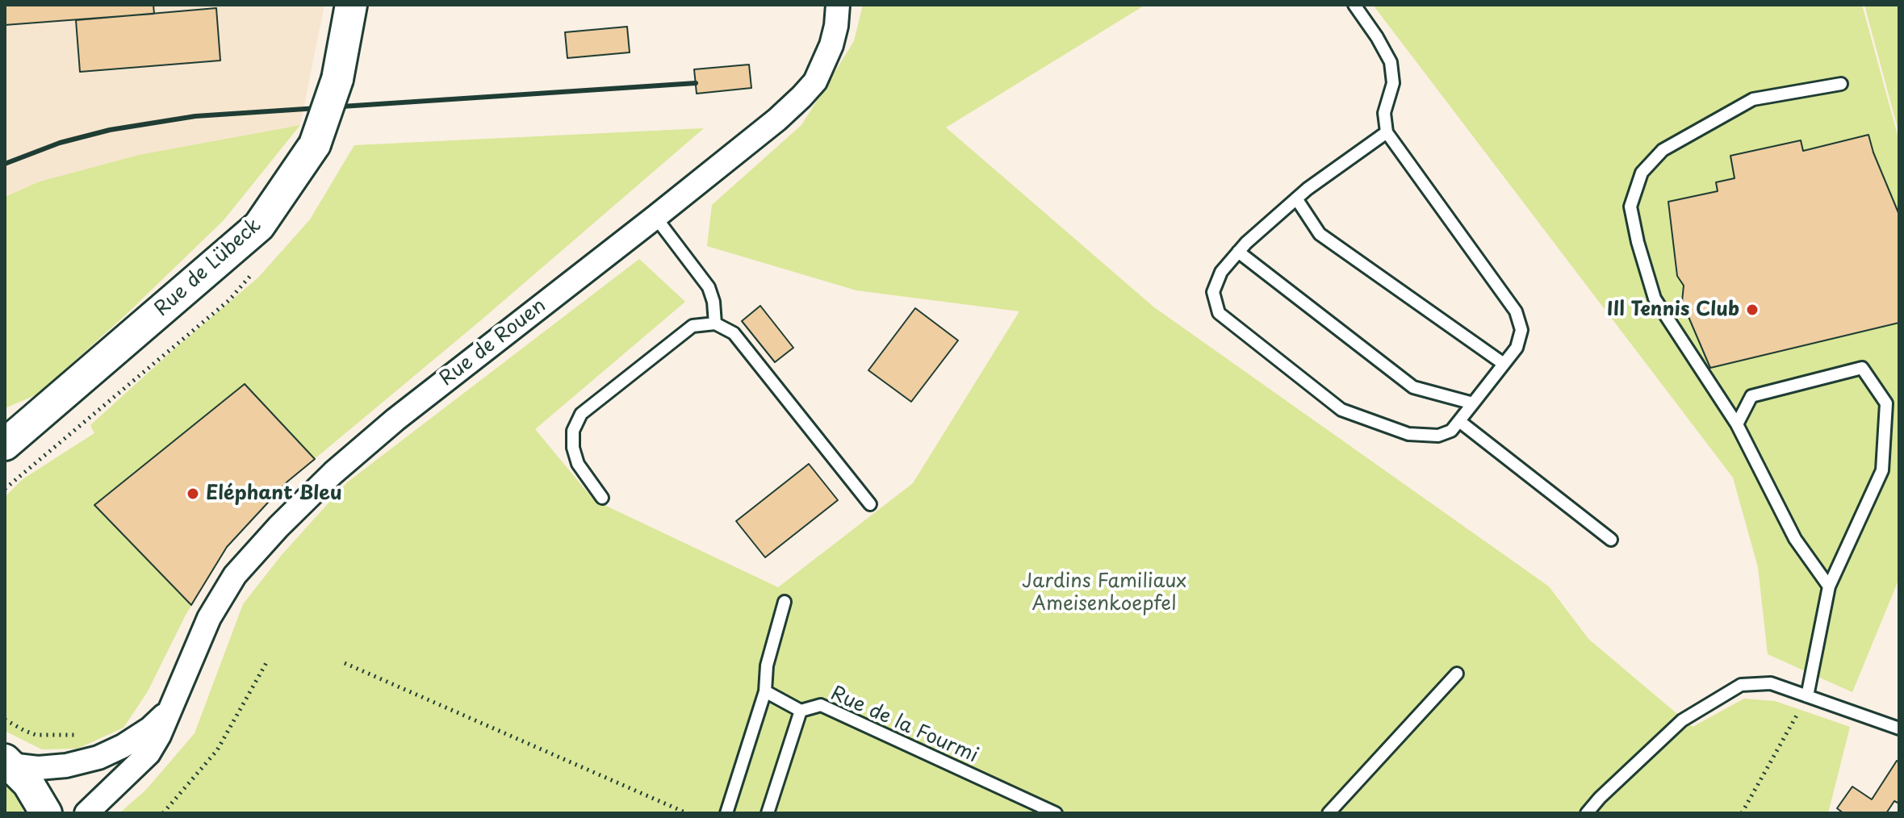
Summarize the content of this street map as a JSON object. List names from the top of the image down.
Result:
{
  "streets": {
    "main road": ["Rue de Lübeck"],
    "street": ["Rue de Rouen"],
    "lane": ["Rue de la Fourmi"]
  },
  "parks": ["Jardins Familiaux Ameisenkoepfel"],
  "places": ["Ill Tennis Club", "Eléphant Bleu"]
}
